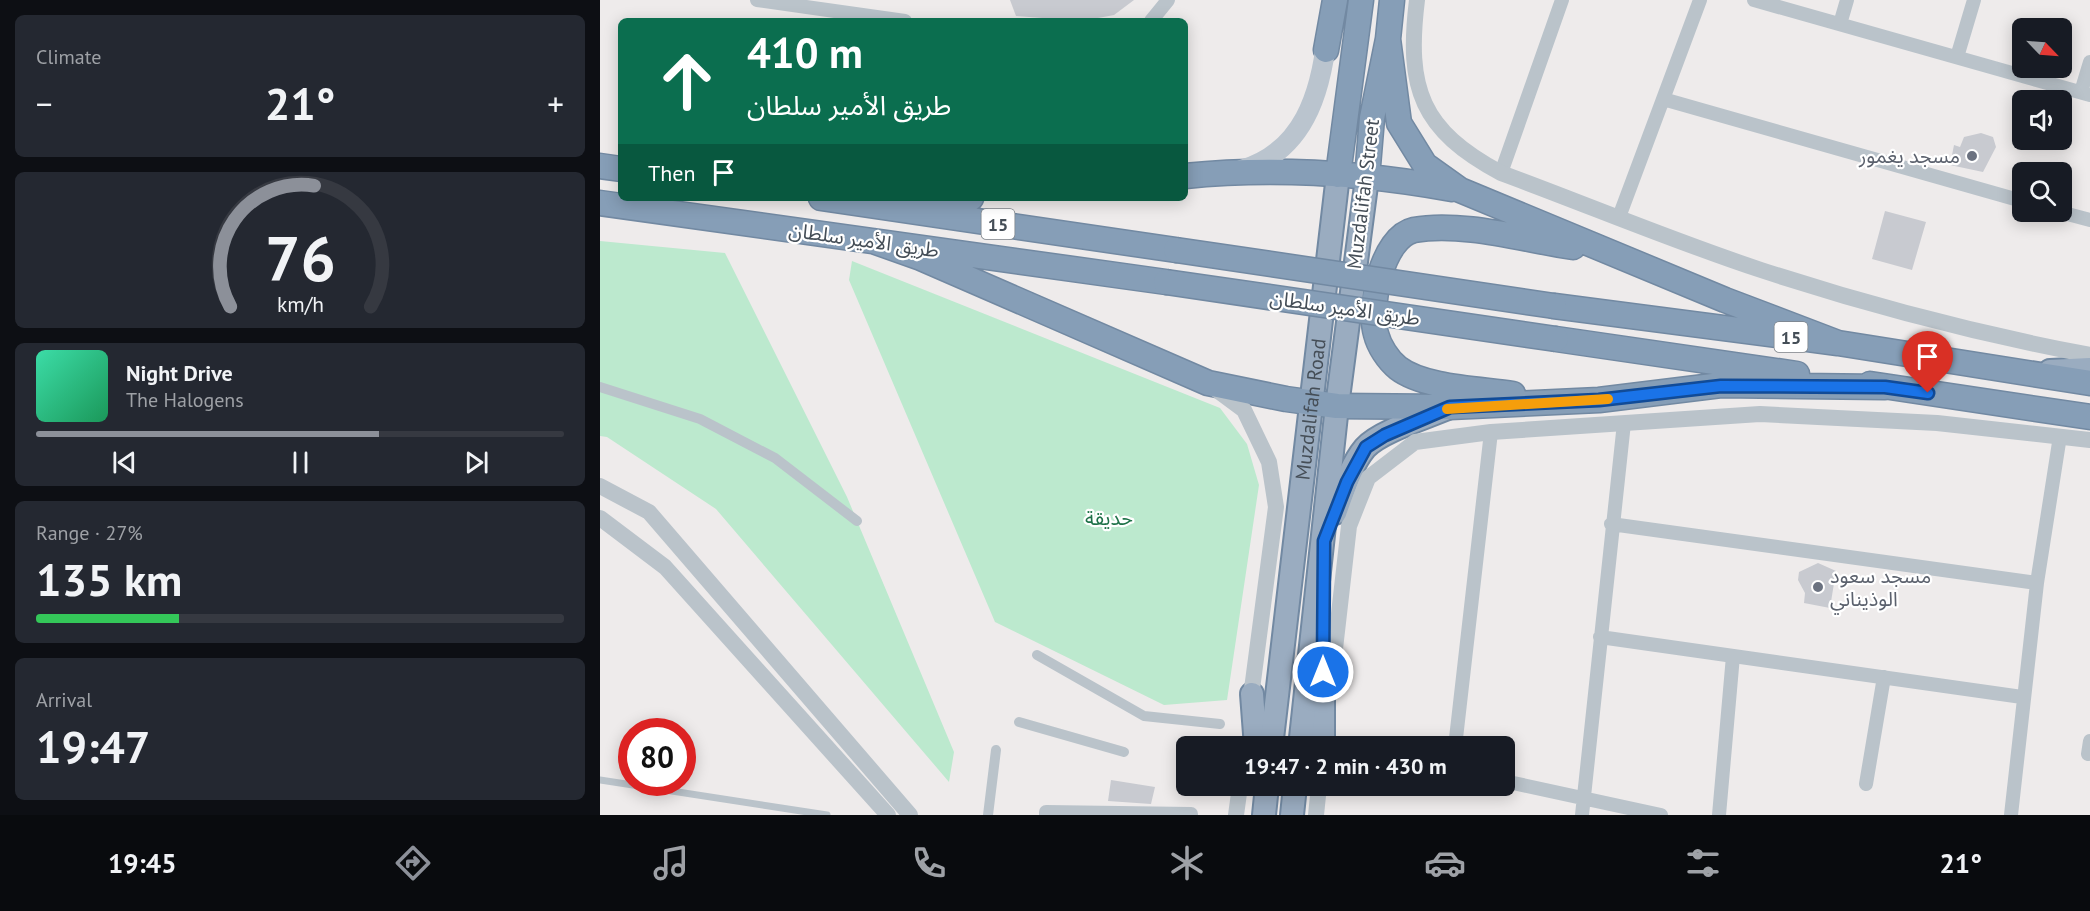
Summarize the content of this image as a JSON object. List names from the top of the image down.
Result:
{
  "streets": {
    "highway": [
      "Muzdalifah Street",
      "15",
      "طريق الأمير سلطان",
      "Muzdalifah Road"
    ]
  },
  "parks": ["حديقة"],
  "places": ["مسجد يغمور", "مسجد سعود الوذيناني"],
  "north": "bottom right",
  "page": {
    "tile": [
      "Climate",
      ["Range · 27%", "135 km"],
      ["Arrival", "19:47"]
    ],
    "turn": ["410 m", "طريق الأمير سلطان"],
    "heat": ["−", "21°", "+"],
    "then": "Then",
    "song": ["Night Drive", "The Halogens"],
    "limit": "80",
    "trip": "19:47 · 2 min · 430 m",
    "tabs": ["19:45", "21°"],
    "gauge": ["76", "km/h"]
  }
}
